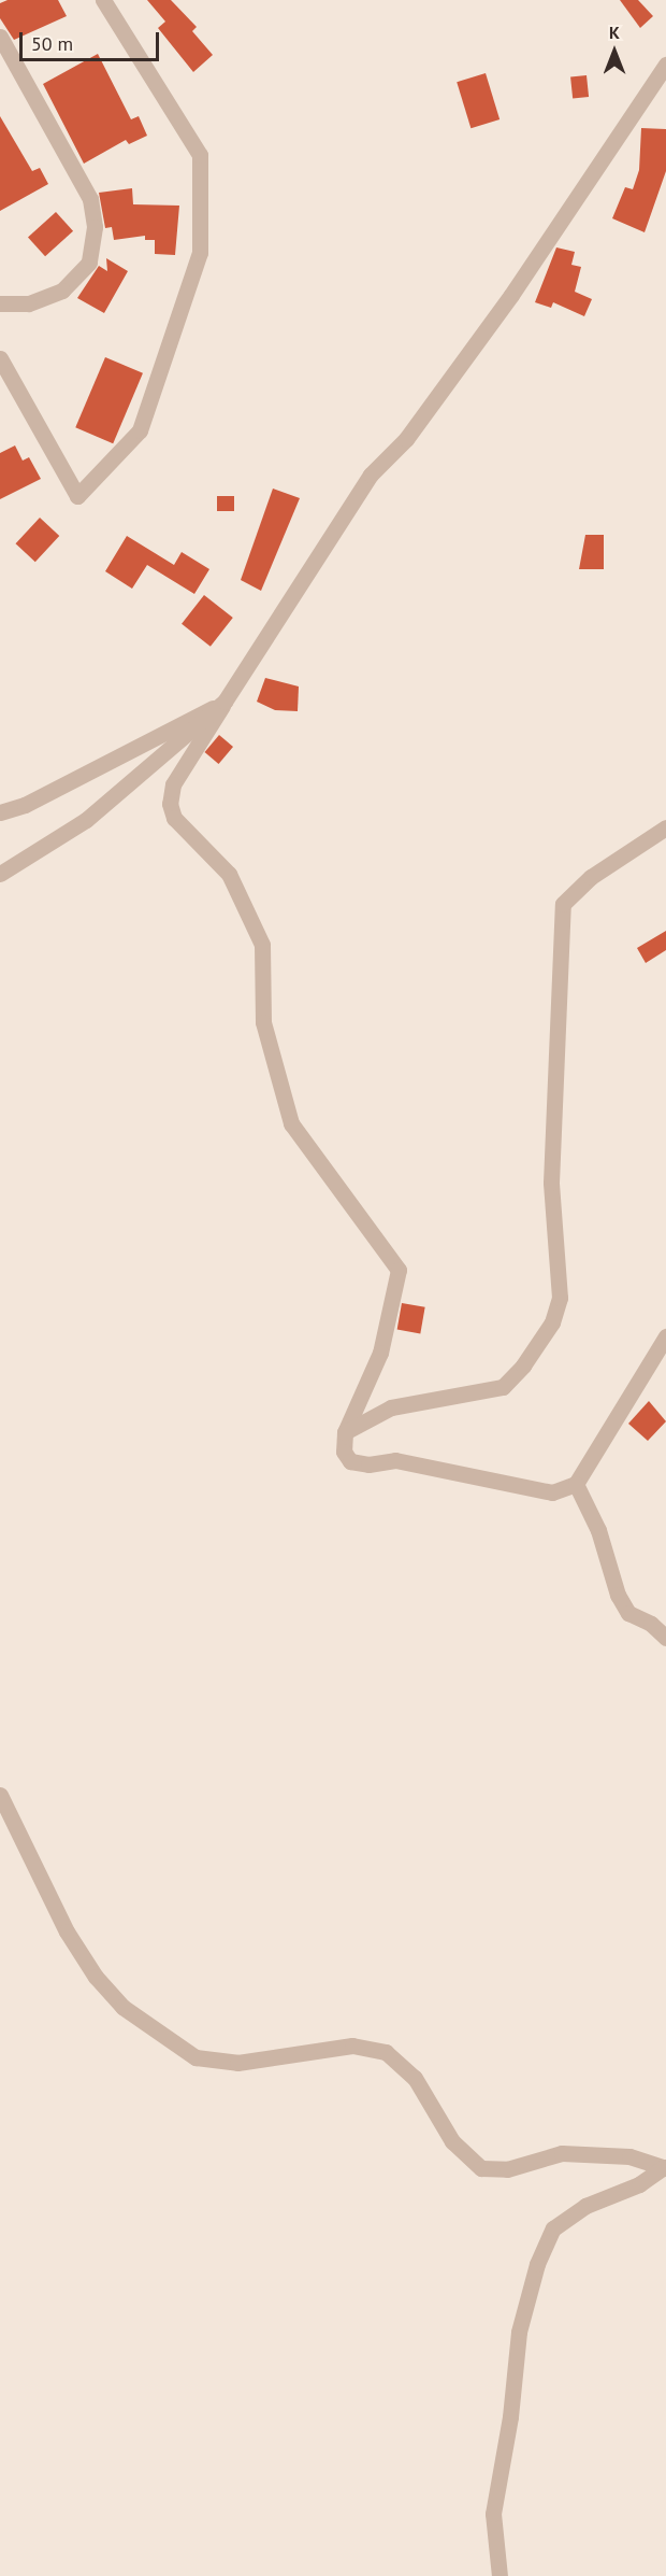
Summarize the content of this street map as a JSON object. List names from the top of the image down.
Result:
{
  "scale_bar": "50 m",
  "north": "top"
}
